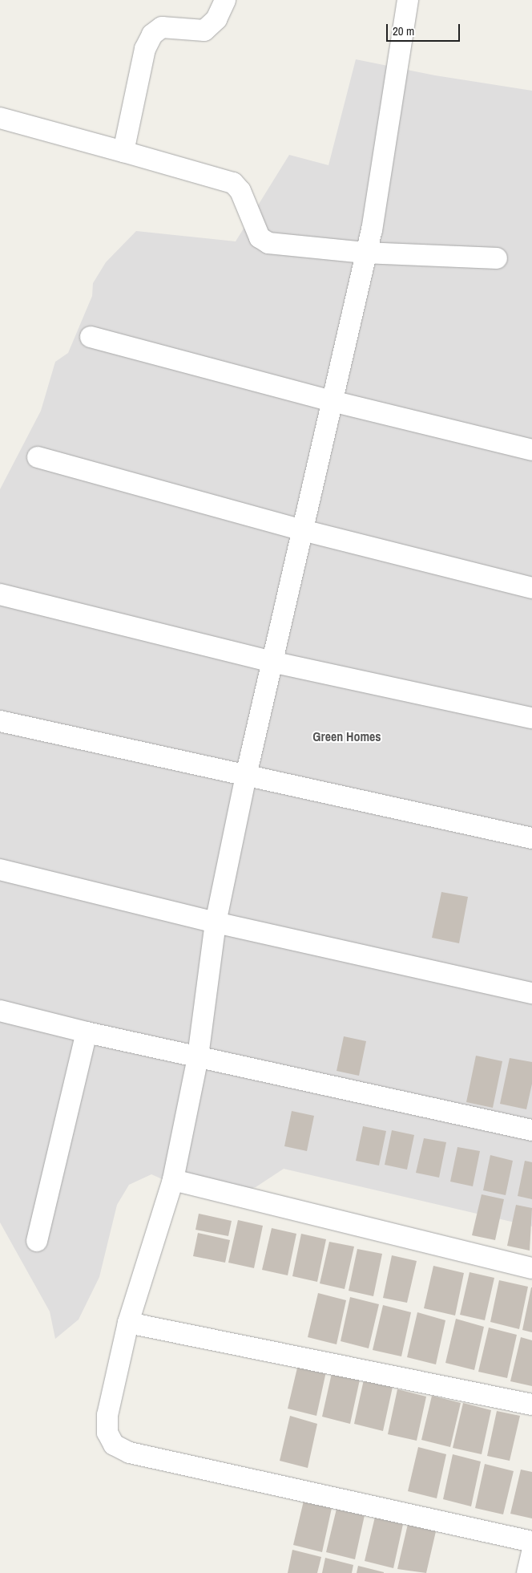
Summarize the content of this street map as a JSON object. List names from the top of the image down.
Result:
{
  "districts": ["Green Homes"],
  "scale_bar": "20 m"
}
